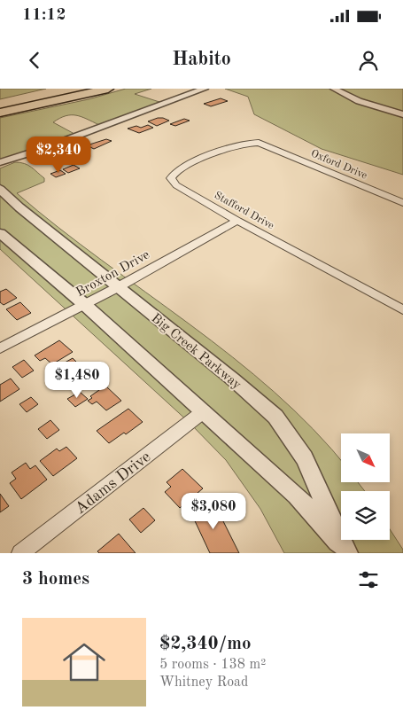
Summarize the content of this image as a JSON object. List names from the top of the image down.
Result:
{
  "streets": {
    "street": [
      "Oxford Drive",
      "Stafford Drive",
      "Broxton Drive",
      "Big Creek Parkway",
      "Adams Drive"
    ]
  },
  "crossings": [
    ["Oxford Drive", "Stafford Drive"],
    ["Stafford Drive", "Broxton Drive"],
    ["Broxton Drive", "Big Creek Parkway"],
    ["Big Creek Parkway", "Adams Drive"]
  ],
  "north": "bottom right",
  "page": {
    "status": "11:12",
    "header": "Habito",
    "price": ["$2,340", "$1,480", "$3,080"],
    "heading": "3 homes",
    "list": [
      {
        "name": "$2,340/mo",
        "note": "5 rooms · 138 m² · Whitney Road"
      }
    ]
  }
}
